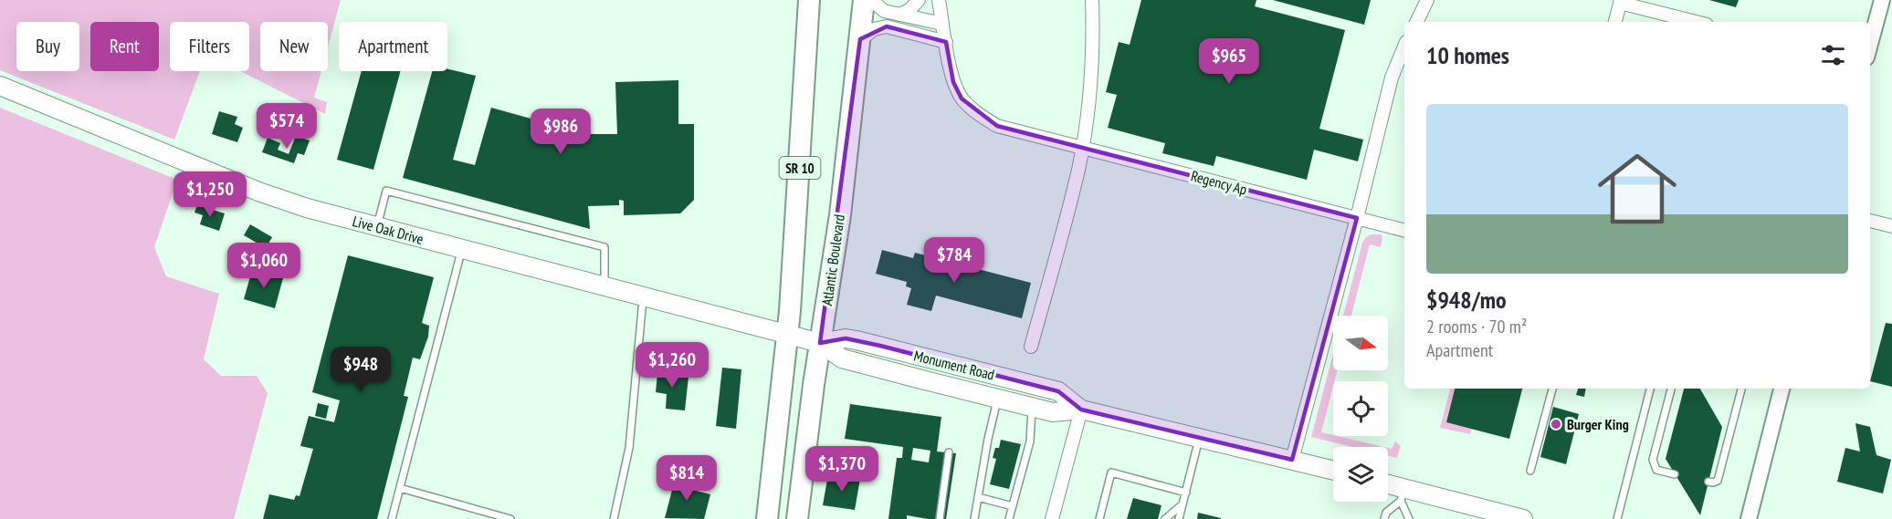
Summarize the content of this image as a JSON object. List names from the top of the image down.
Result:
{
  "streets": {
    "highway": ["SR 10", "Atlantic Boulevard"],
    "main road": ["Live Oak Drive", "Monument Road"],
    "street": ["Regency Ap"]
  },
  "crossings": [
    ["SR 10", "Live Oak Drive"],
    ["SR 10", "Monument Road"],
    ["Live Oak Drive", "Monument Road"],
    ["Atlantic Boulevard", "Monument Road"]
  ],
  "places": ["Burger King"],
  "north": "right",
  "page": {
    "chip": [
      "Buy",
      "Rent",
      "Filters",
      "New",
      "Apartment"
    ],
    "heading": "10 homes",
    "price": [
      "$965",
      "$574",
      "$986",
      "$1,250",
      "$784",
      "$1,060",
      "$1,260",
      "$948",
      "$1,370",
      "$814"
    ],
    "list": [
      {
        "name": "$948/mo",
        "note": "2 rooms · 70 m² · Apartment"
      }
    ]
  }
}
